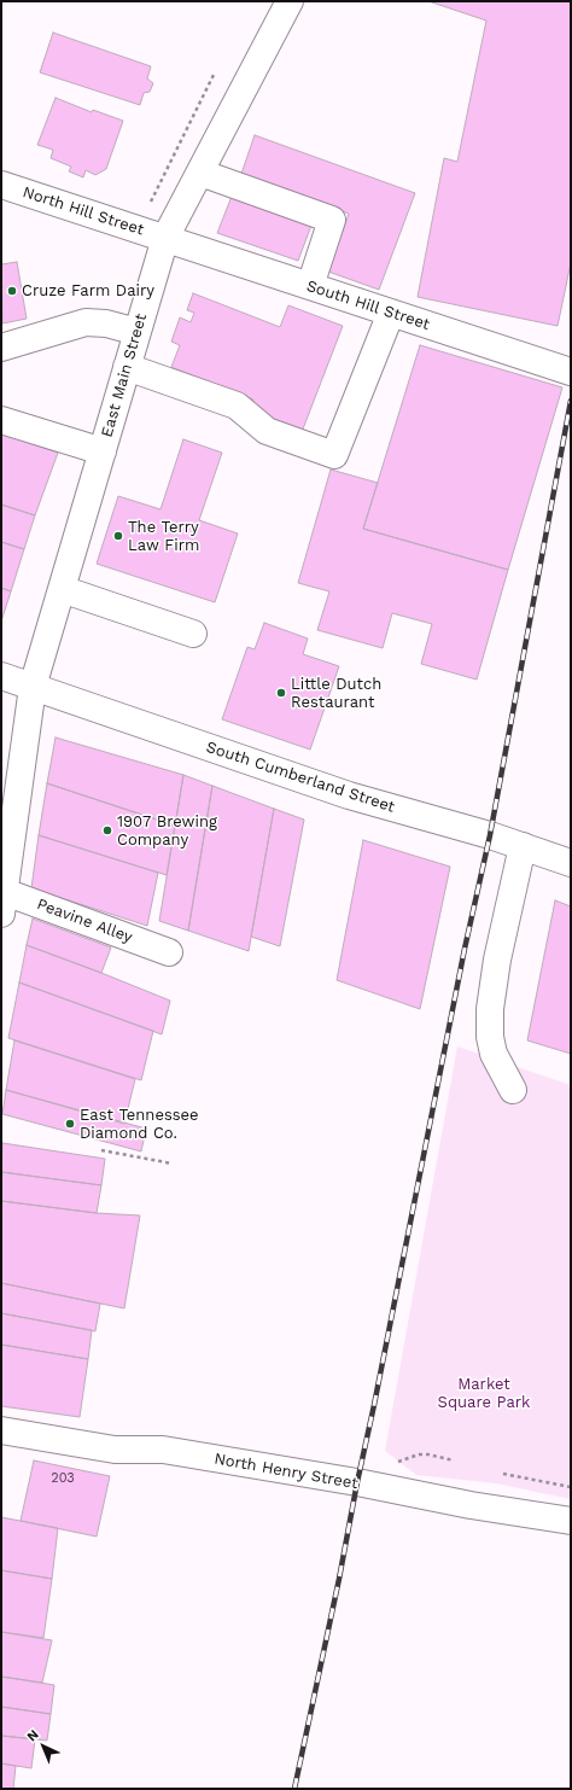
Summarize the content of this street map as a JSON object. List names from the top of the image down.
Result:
{
  "streets": {
    "street": [
      "North Hill Street",
      "South Hill Street",
      "East Main Street",
      "South Cumberland Street",
      "Peavine Alley",
      "North Henry Street"
    ]
  },
  "crossings": [
    ["North Hill Street", "South Hill Street"],
    ["North Hill Street", "East Main Street"],
    ["South Hill Street", "East Main Street"],
    ["East Main Street", "South Cumberland Street"],
    ["East Main Street", "Peavine Alley"]
  ],
  "parks": ["Market Square Park"],
  "places": [
    "Cruze Farm Dairy",
    "The Terry Law Firm",
    "Little Dutch Restaurant",
    "1907 Brewing Company",
    "East Tennessee Diamond Co."
  ],
  "house_numbers": ["203"],
  "north": "top left"
}
